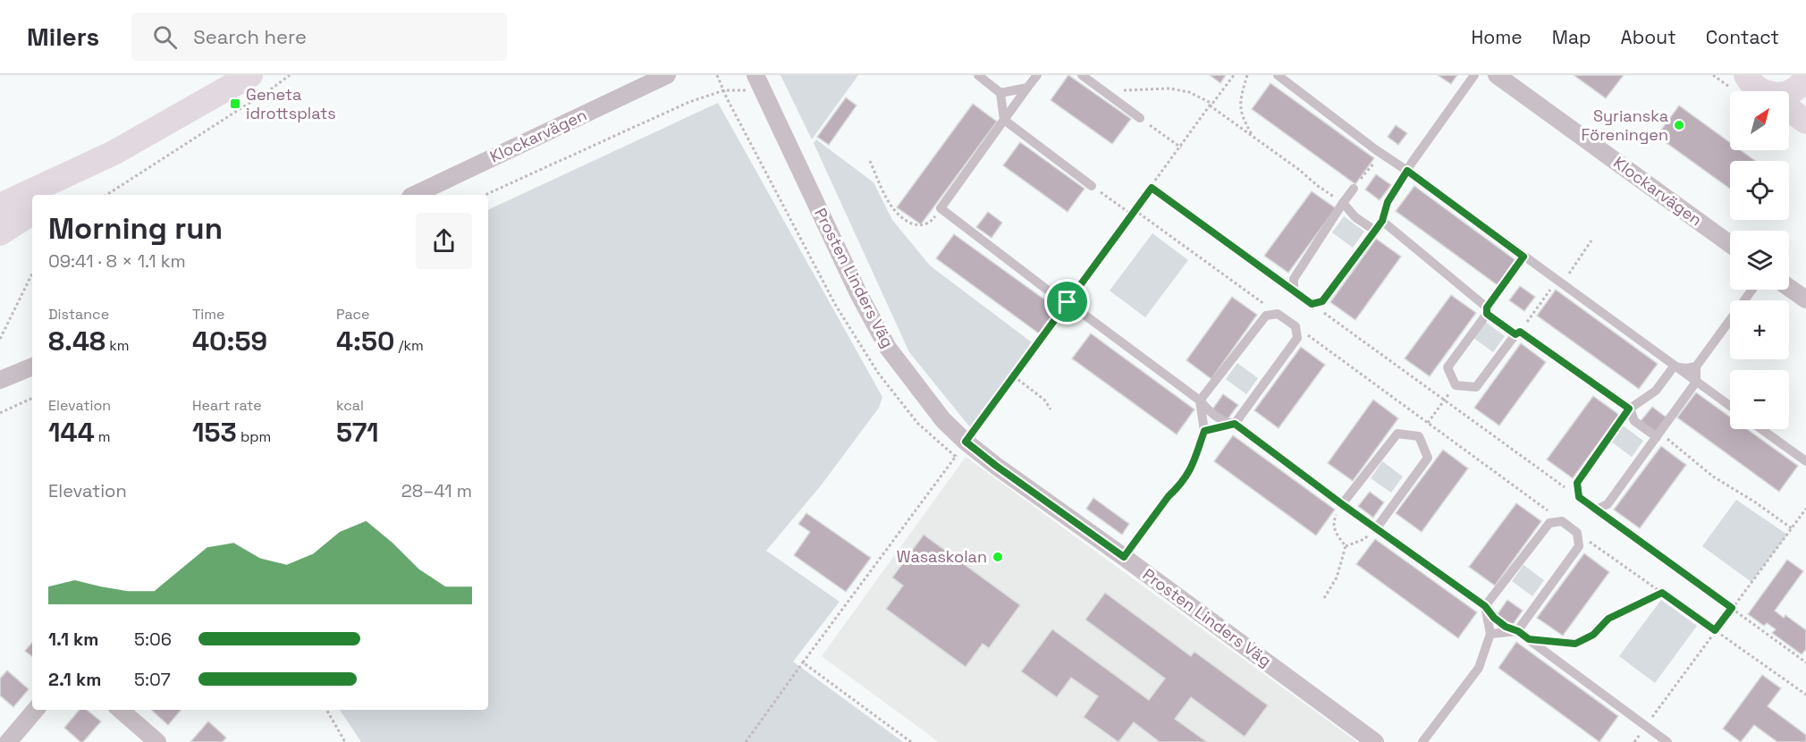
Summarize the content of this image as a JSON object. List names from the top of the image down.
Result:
{
  "streets": {
    "street": ["Klockarvägen", "Prosten Linders Väg"]
  },
  "places": {
    "transit": ["Geneta idrottsplats"],
    "other": ["Syrianska Föreningen", "Wasaskolan"]
  },
  "north": "top right",
  "page": {
    "header": "Milers",
    "search": "Search here",
    "nav": [
      "Home",
      "Map",
      "About",
      "Contact"
    ],
    "map_buttons": ["+", "−"],
    "heading": ["Morning run", "09:41 · 8 × 1.1 km"],
    "stats": [
      ["Distance", "8.48 km"],
      ["Time", "40:59"],
      ["Pace", "4:50 /km"],
      ["Elevation", "144 m"],
      ["Heart rate", "153 bpm"],
      ["kcal", "571"]
    ],
    "chart": ["Elevation", "28–41 m"],
    "list": [
      {
        "name": "1.1 km",
        "note": "5:06"
      },
      {
        "name": "2.1 km",
        "note": "5:07"
      }
    ]
  }
}
